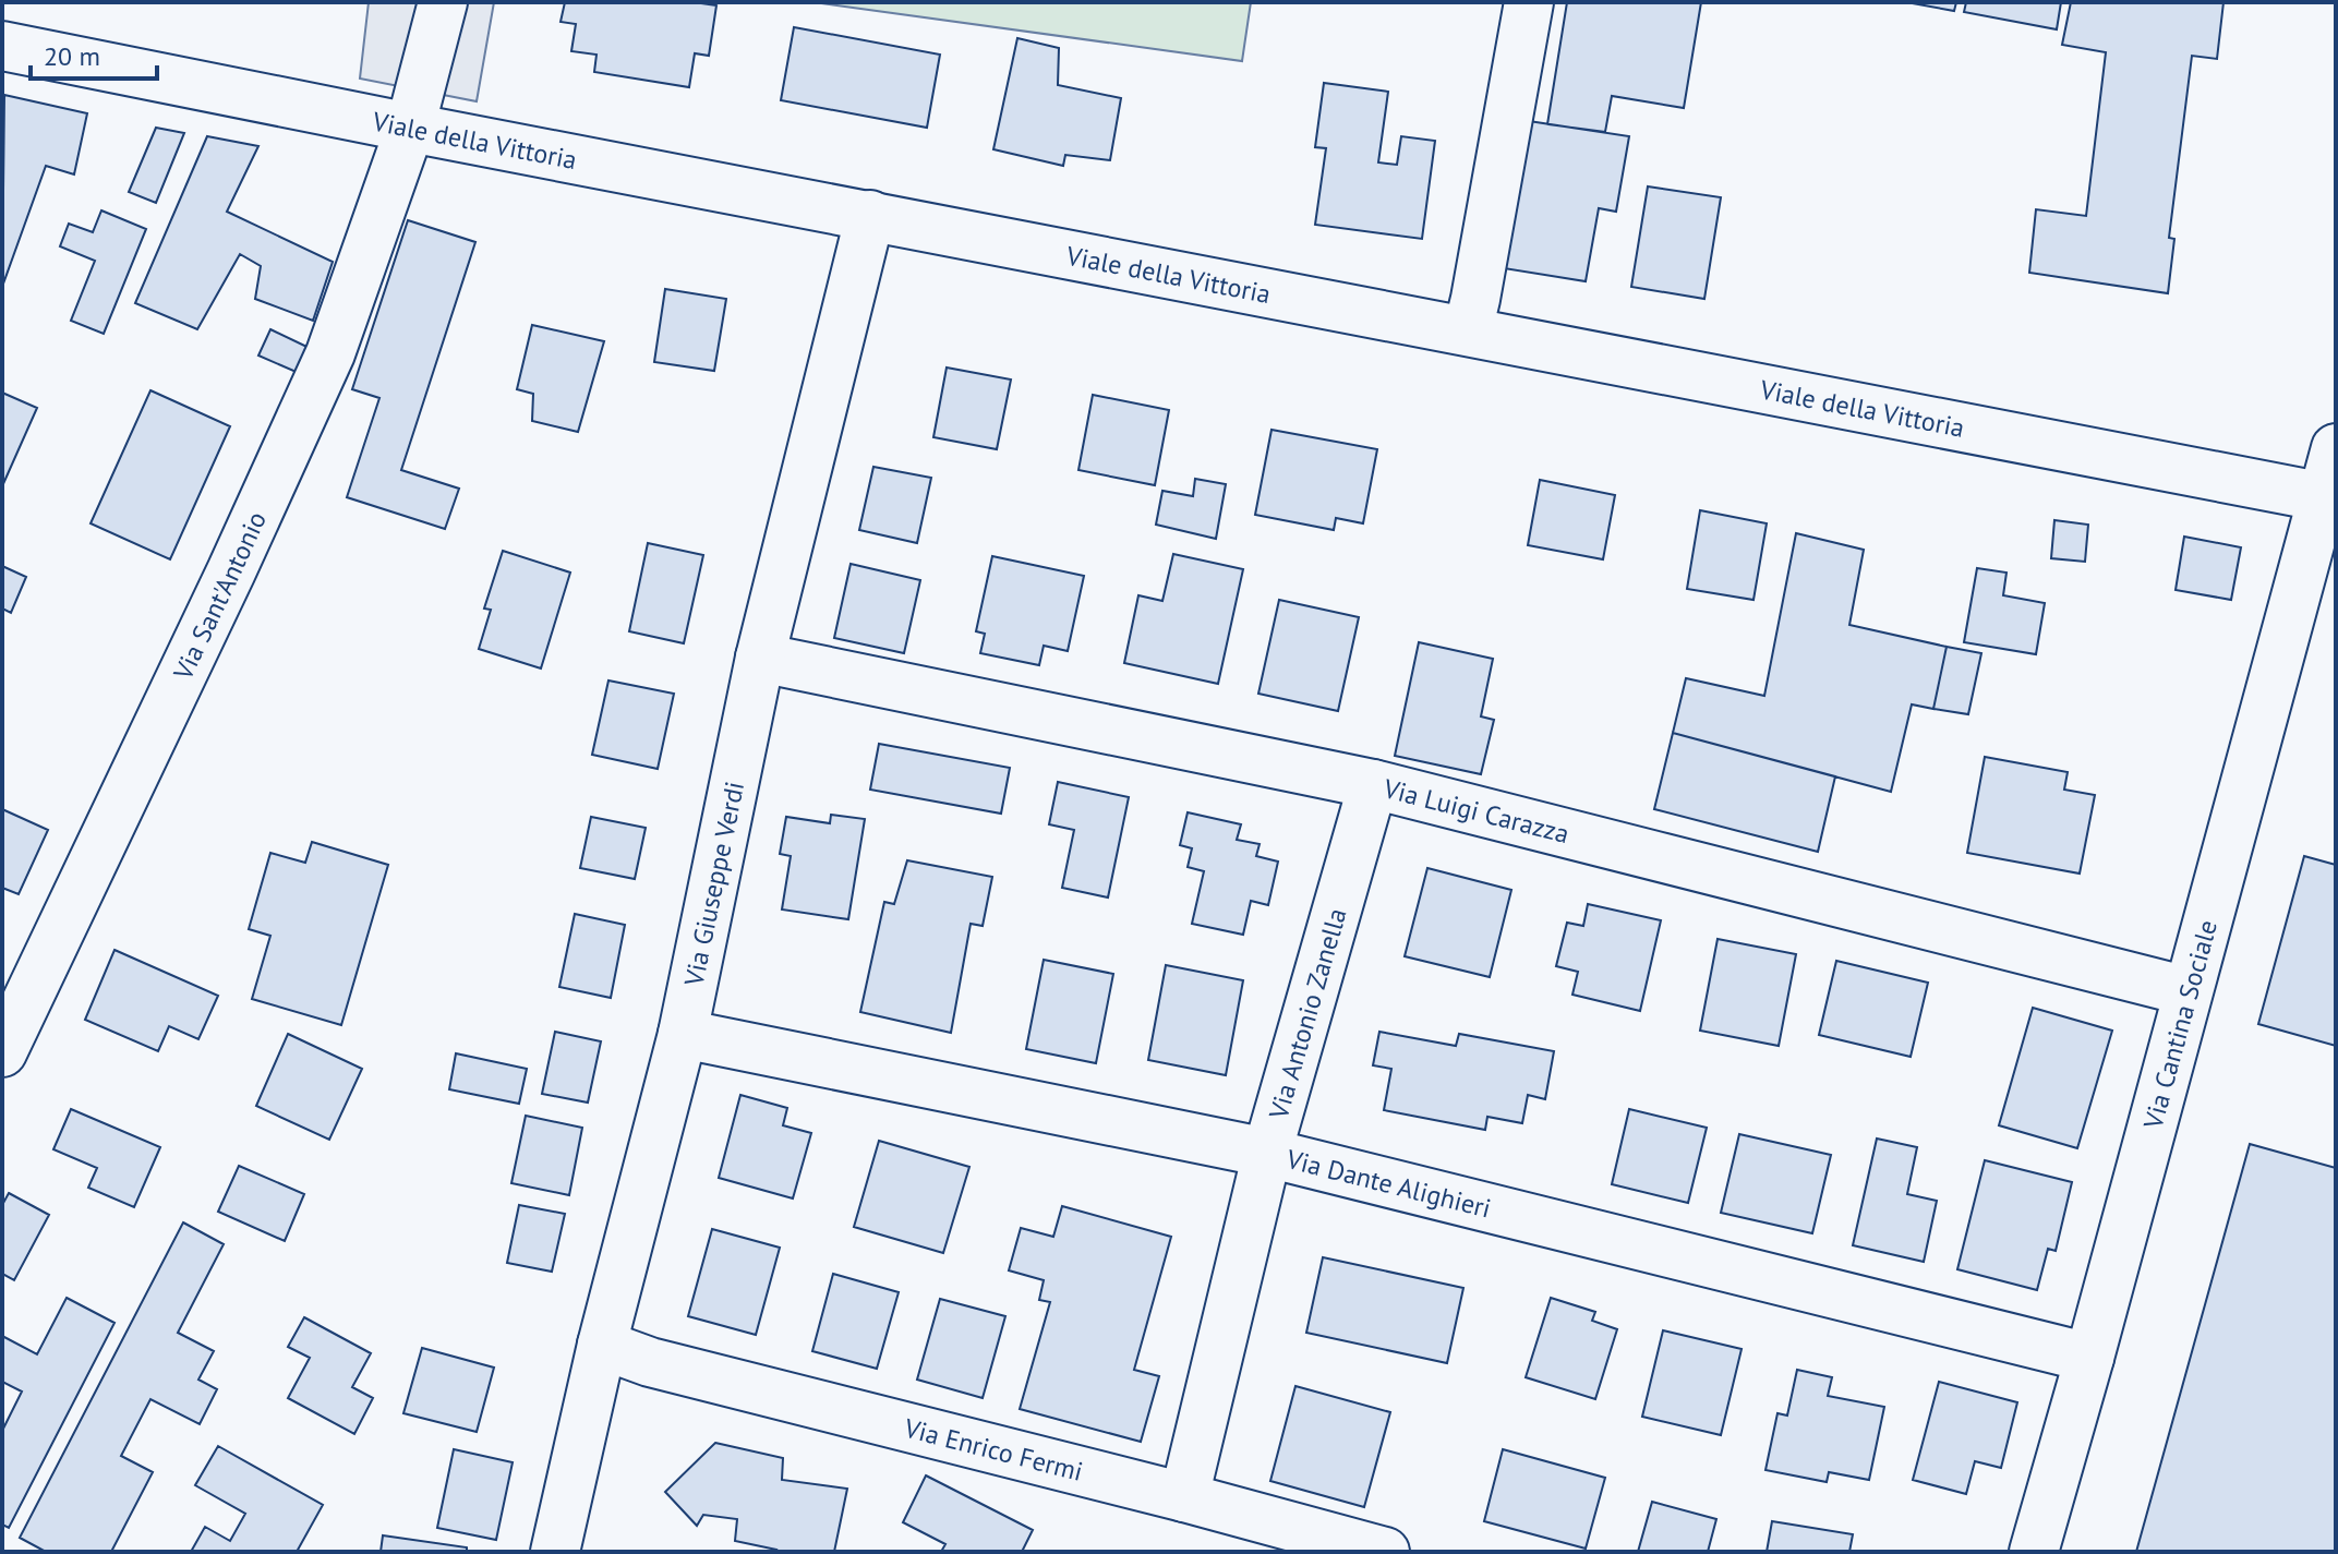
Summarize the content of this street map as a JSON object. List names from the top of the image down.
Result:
{
  "streets": {
    "street": [
      "Viale della Vittoria",
      "Via Sant'Antonio",
      "Via Luigi Carazza",
      "Via Giuseppe Verdi",
      "Via Antonio Zanella",
      "Via Cantina Sociale",
      "Via Dante Alighieri",
      "Via Enrico Fermi"
    ]
  },
  "crossings": [
    ["Viale della Vittoria", "Via Sant'Antonio"],
    ["Viale della Vittoria", "Via Giuseppe Verdi"],
    ["Viale della Vittoria", "Via Cantina Sociale"],
    ["Via Luigi Carazza", "Via Giuseppe Verdi"],
    ["Via Luigi Carazza", "Via Antonio Zanella"],
    ["Via Luigi Carazza", "Via Cantina Sociale"],
    ["Via Giuseppe Verdi", "Via Dante Alighieri"],
    ["Via Giuseppe Verdi", "Via Enrico Fermi"],
    ["Via Antonio Zanella", "Via Dante Alighieri"],
    ["Via Antonio Zanella", "Via Enrico Fermi"],
    ["Via Cantina Sociale", "Via Dante Alighieri"]
  ],
  "scale_bar": "20 m"
}
